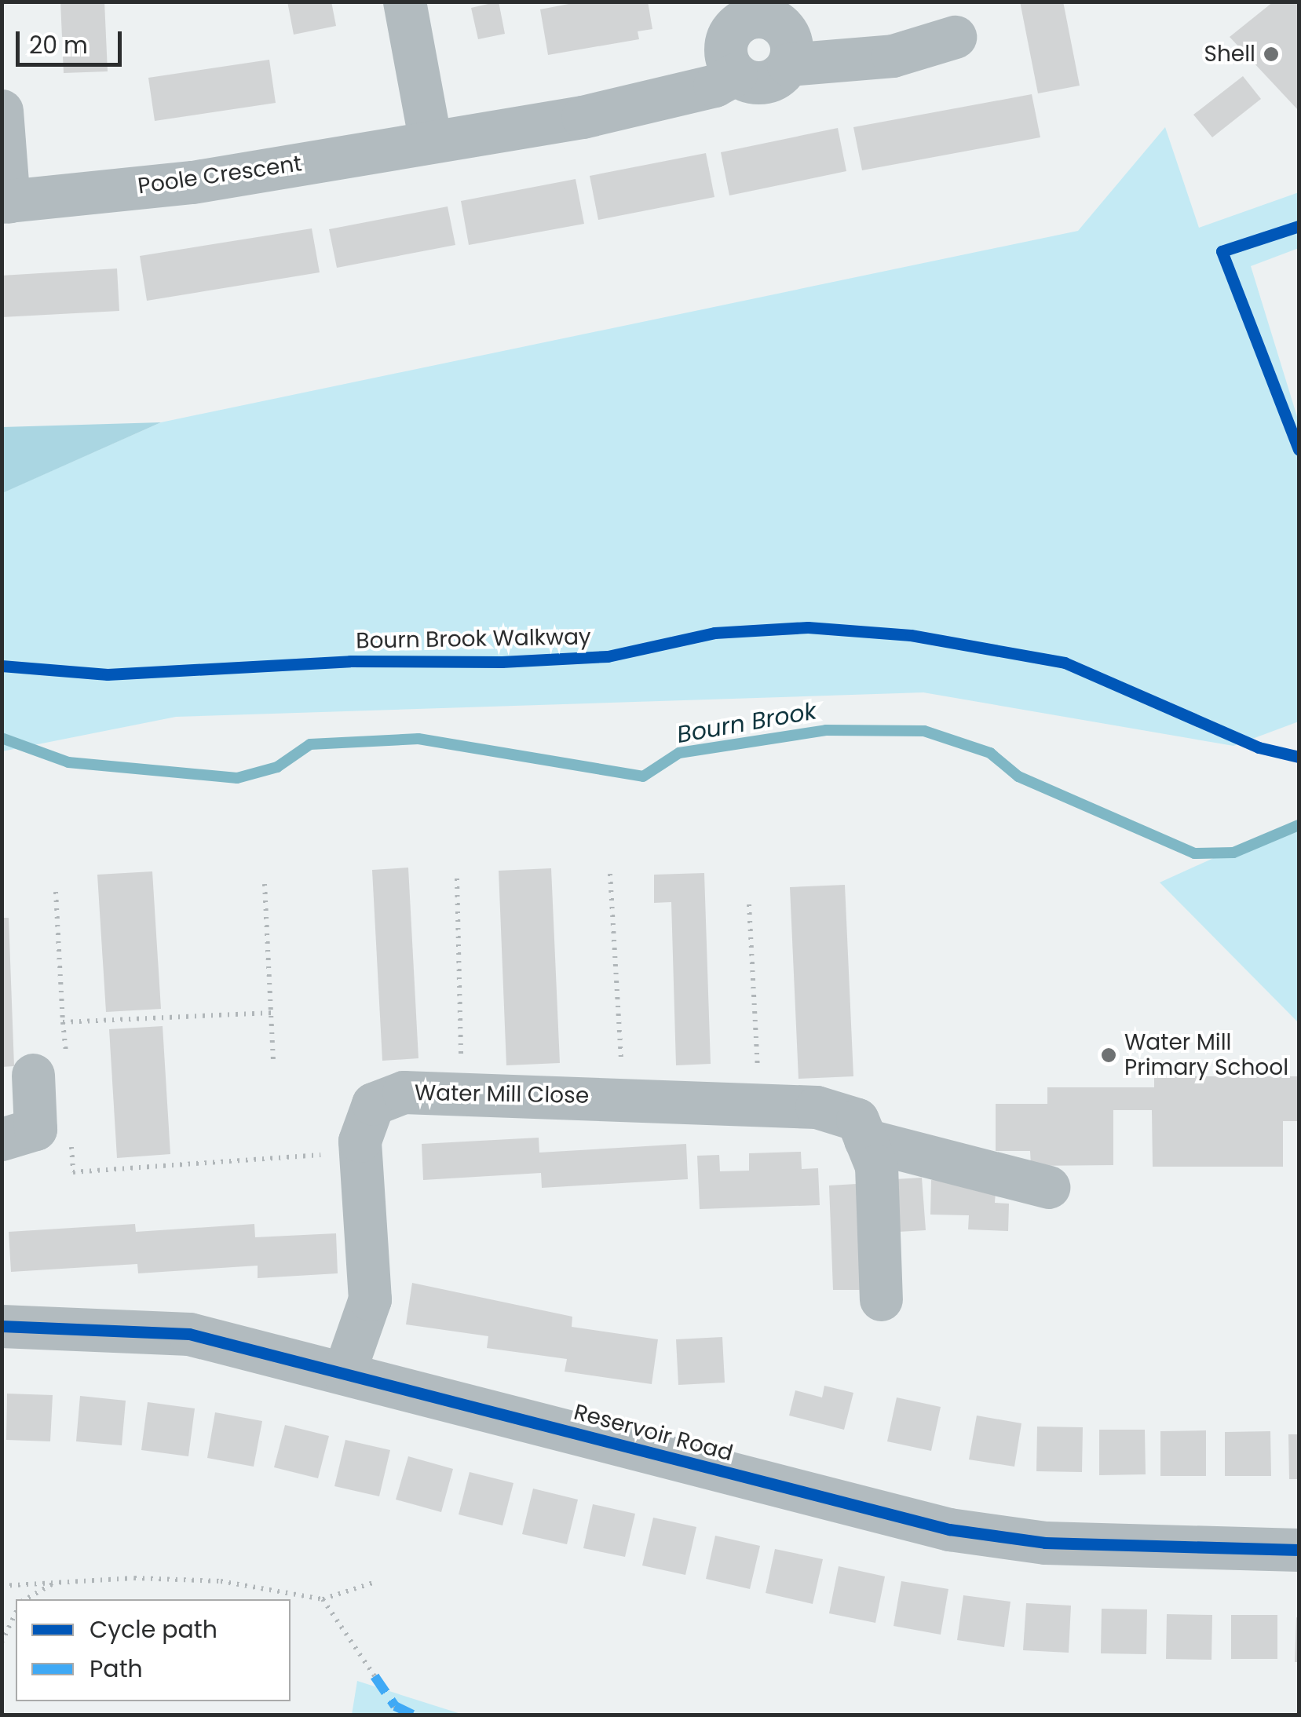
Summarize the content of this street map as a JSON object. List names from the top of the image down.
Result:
{
  "streets": {
    "street": ["Poole Crescent", "Water Mill Close", "Reservoir Road"],
    "cycle path": ["Bourn Brook Walkway"]
  },
  "crossings": [
    ["Water Mill Close", "Reservoir Road"]
  ],
  "water": ["Bourn Brook"],
  "places": ["Shell", "Water Mill Primary School"],
  "legend": ["Cycle path", "Path"],
  "scale_bar": "20 m"
}
